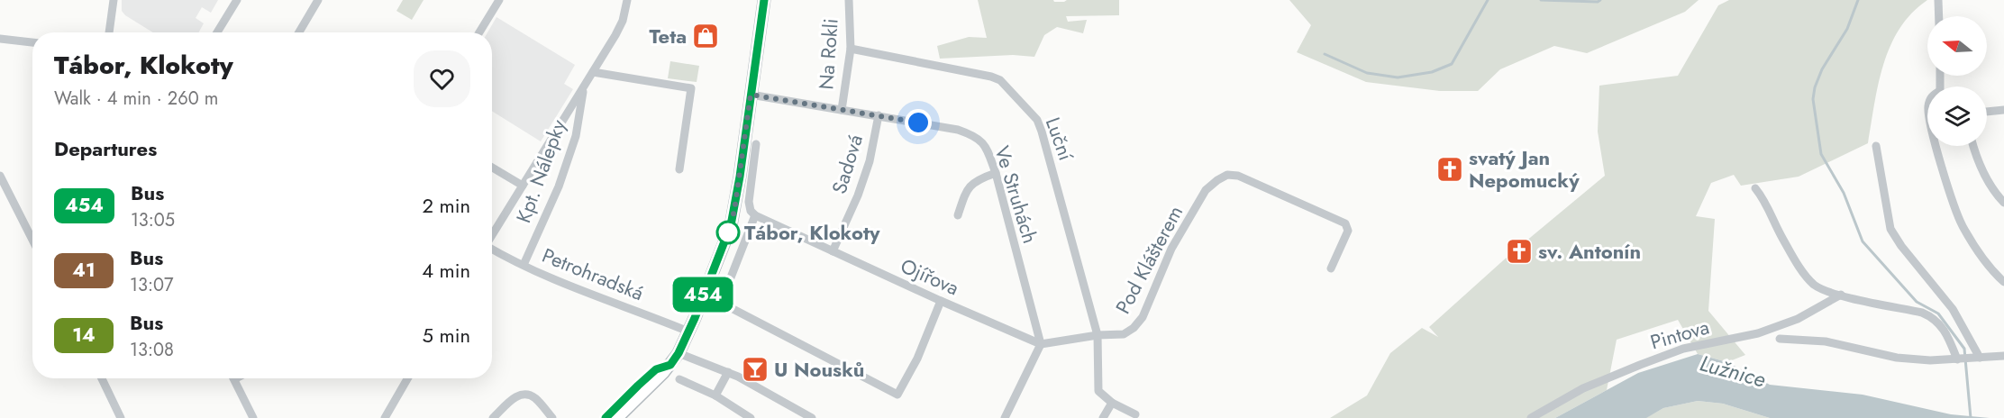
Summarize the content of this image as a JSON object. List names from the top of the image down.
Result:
{
  "streets": {
    "street": [
      "Na Rokli",
      "Luční",
      "Sadová",
      "Kpt. Nálepky",
      "Ve Struhách",
      "Pod Klášterem",
      "Petrohradská",
      "Ojířova",
      "Pintova"
    ]
  },
  "crossings": [
    ["Na Rokli", "Luční"],
    ["Na Rokli", "Ve Struhách"],
    ["Luční", "Pod Klášterem"],
    ["Sadová", "Ve Struhách"],
    ["Sadová", "Ojířova"],
    ["Kpt. Nálepky", "Petrohradská"],
    ["Ve Struhách", "Pod Klášterem"],
    ["Ve Struhách", "Ojířova"],
    ["Pod Klášterem", "Ojířova"]
  ],
  "water": ["Lužnice"],
  "places": {
    "shop": ["Teta"],
    "church": ["svatý Jan Nepomucký", "sv. Antonín"],
    "other": ["Tábor, Klokoty"],
    "bar": ["U Nousků"]
  },
  "lines": ["bus line 454"],
  "north": "left",
  "page": {
    "on_map": "454",
    "heading": [
      ["Tábor, Klokoty", "Walk · 4 min · 260 m"],
      "Departures"
    ],
    "list": [
      {
        "mark": "454",
        "name": "Bus",
        "note": "13:05",
        "value": "2 min"
      },
      {
        "mark": "41",
        "name": "Bus",
        "note": "13:07",
        "value": "4 min"
      },
      {
        "mark": "14",
        "name": "Bus",
        "note": "13:08",
        "value": "5 min"
      }
    ]
  }
}
